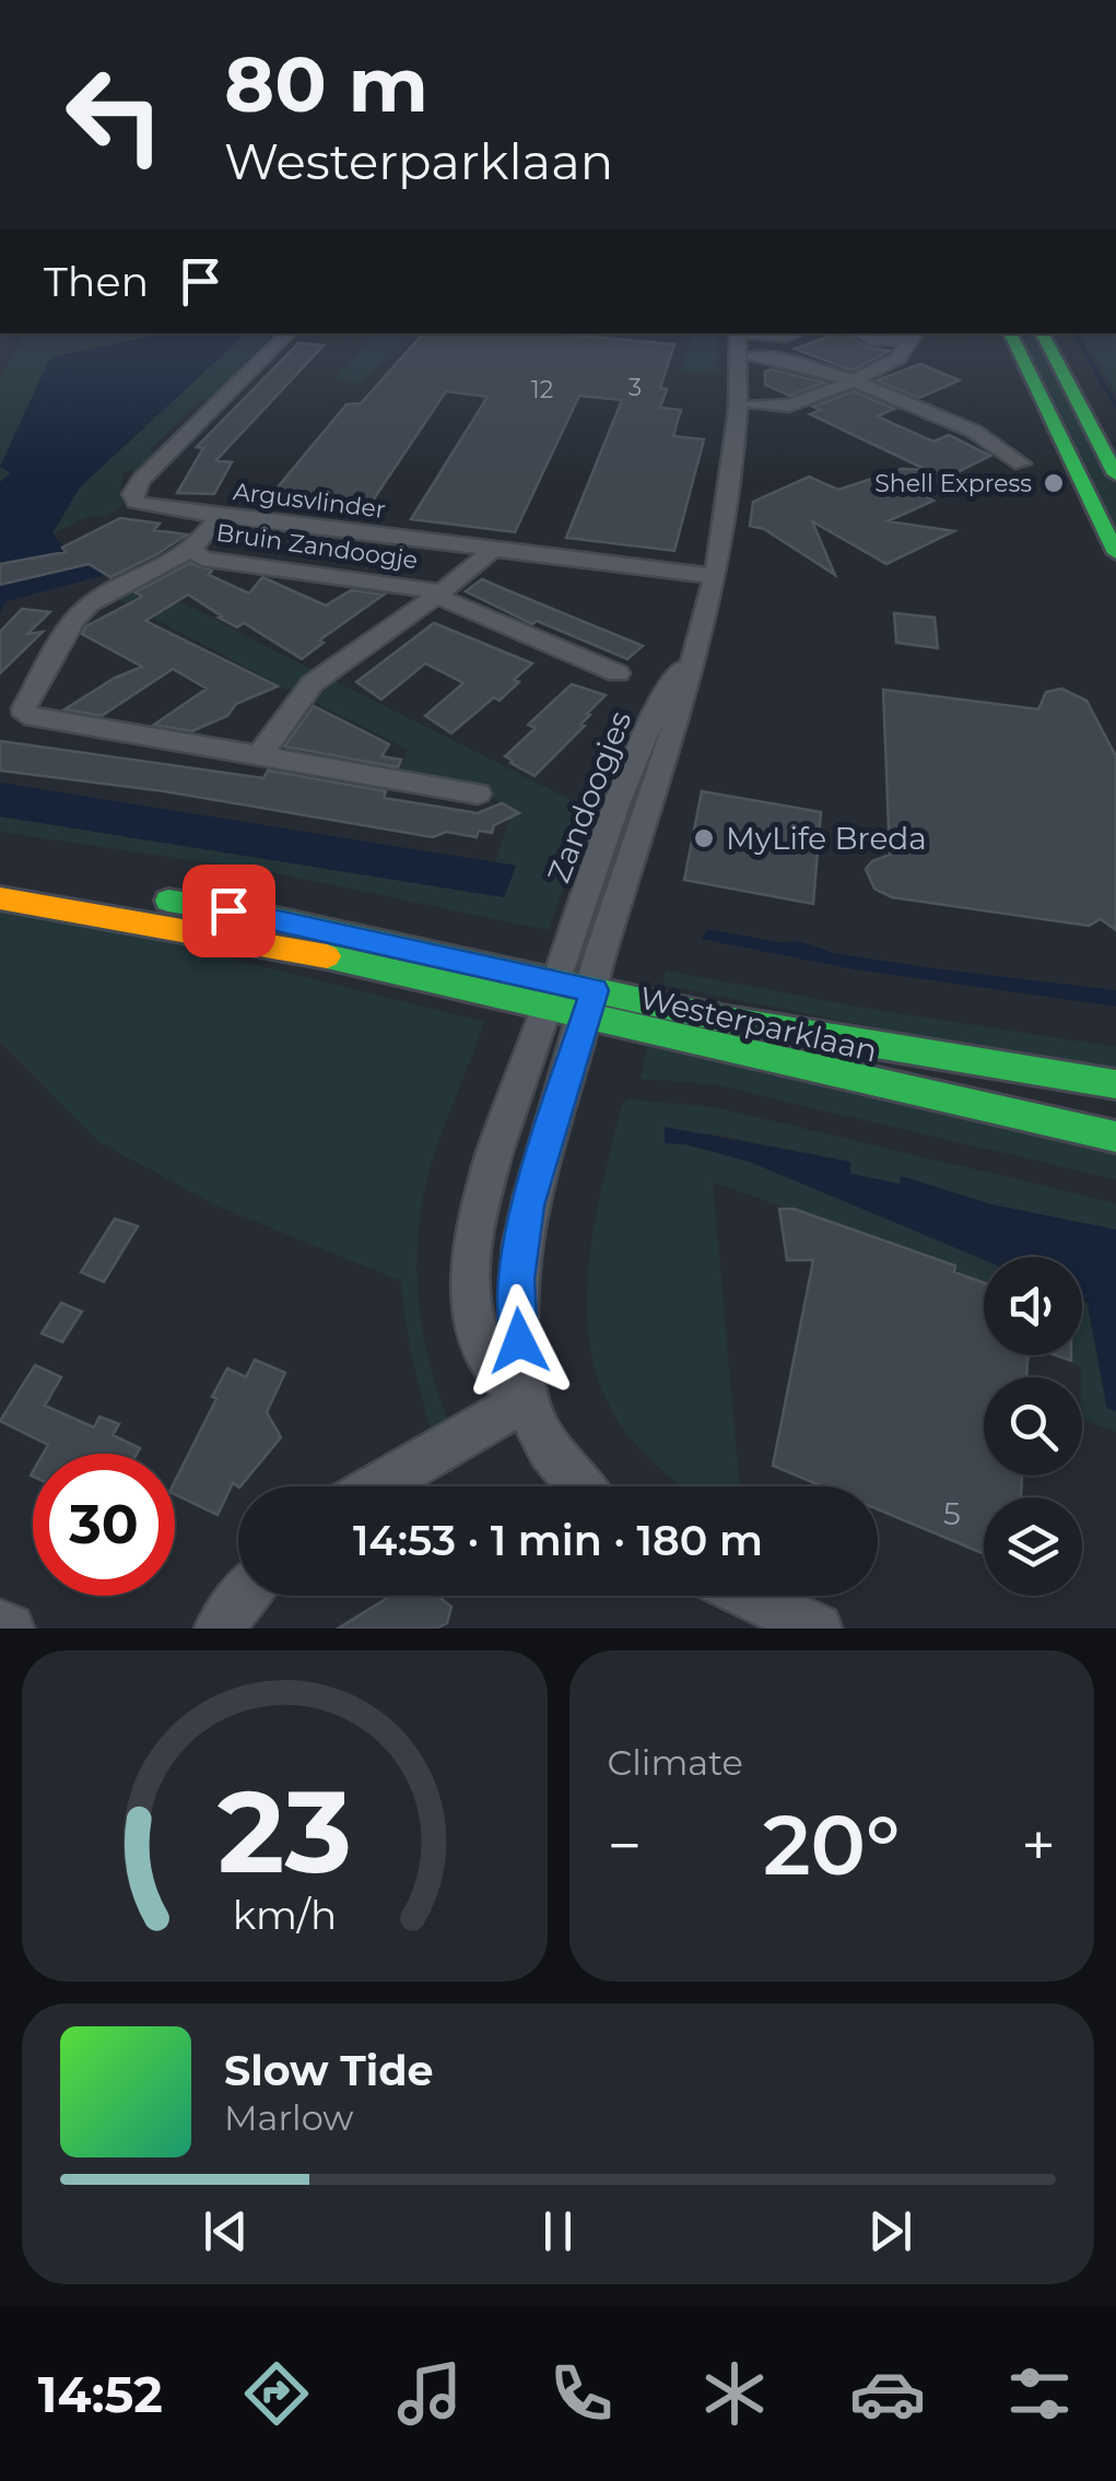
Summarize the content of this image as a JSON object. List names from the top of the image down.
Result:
{
  "streets": {
    "main road": ["Westerparklaan"],
    "street": ["Argusvlinder", "Bruin Zandoogje", "Zandoogjes"]
  },
  "crossings": [
    ["Argusvlinder", "Zandoogjes"],
    ["Zandoogjes", "Westerparklaan"]
  ],
  "places": ["Shell Express", "MyLife Breda"],
  "house_numbers": ["3", "12", "5"],
  "page": {
    "turn": ["80 m", "Westerparklaan"],
    "then": "Then",
    "limit": "30",
    "trip": "14:53 · 1 min · 180 m",
    "tile": "Climate",
    "heat": ["−", "20°", "+"],
    "song": ["Slow Tide", "Marlow"],
    "tabs": "14:52",
    "gauge": ["23", "km/h"]
  }
}
